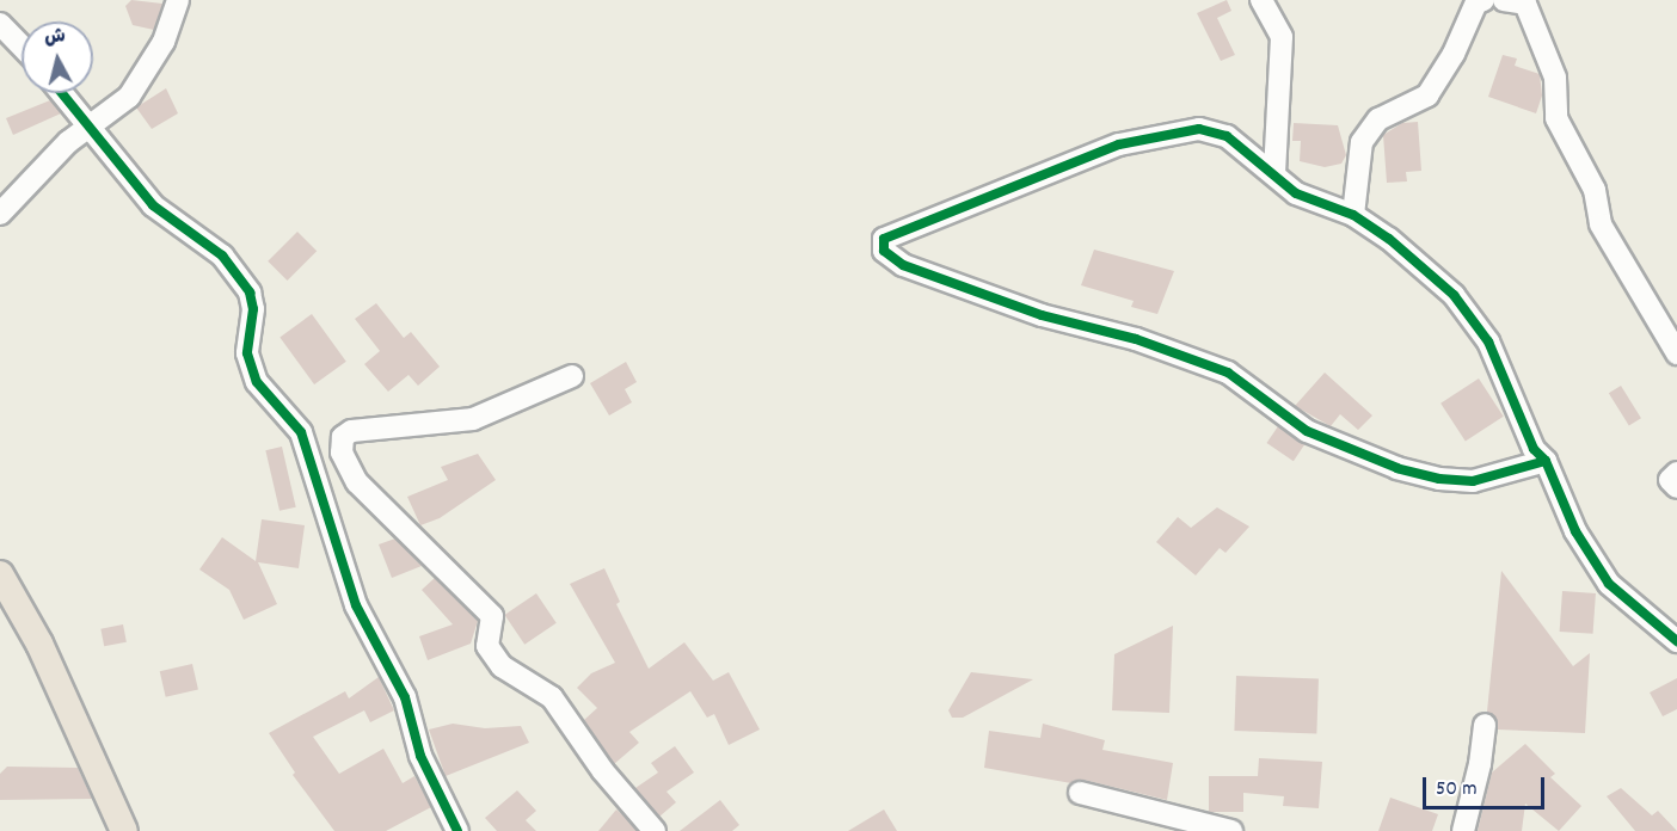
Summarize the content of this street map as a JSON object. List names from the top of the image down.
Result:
{
  "scale_bar": "50 m",
  "north": "top"
}
